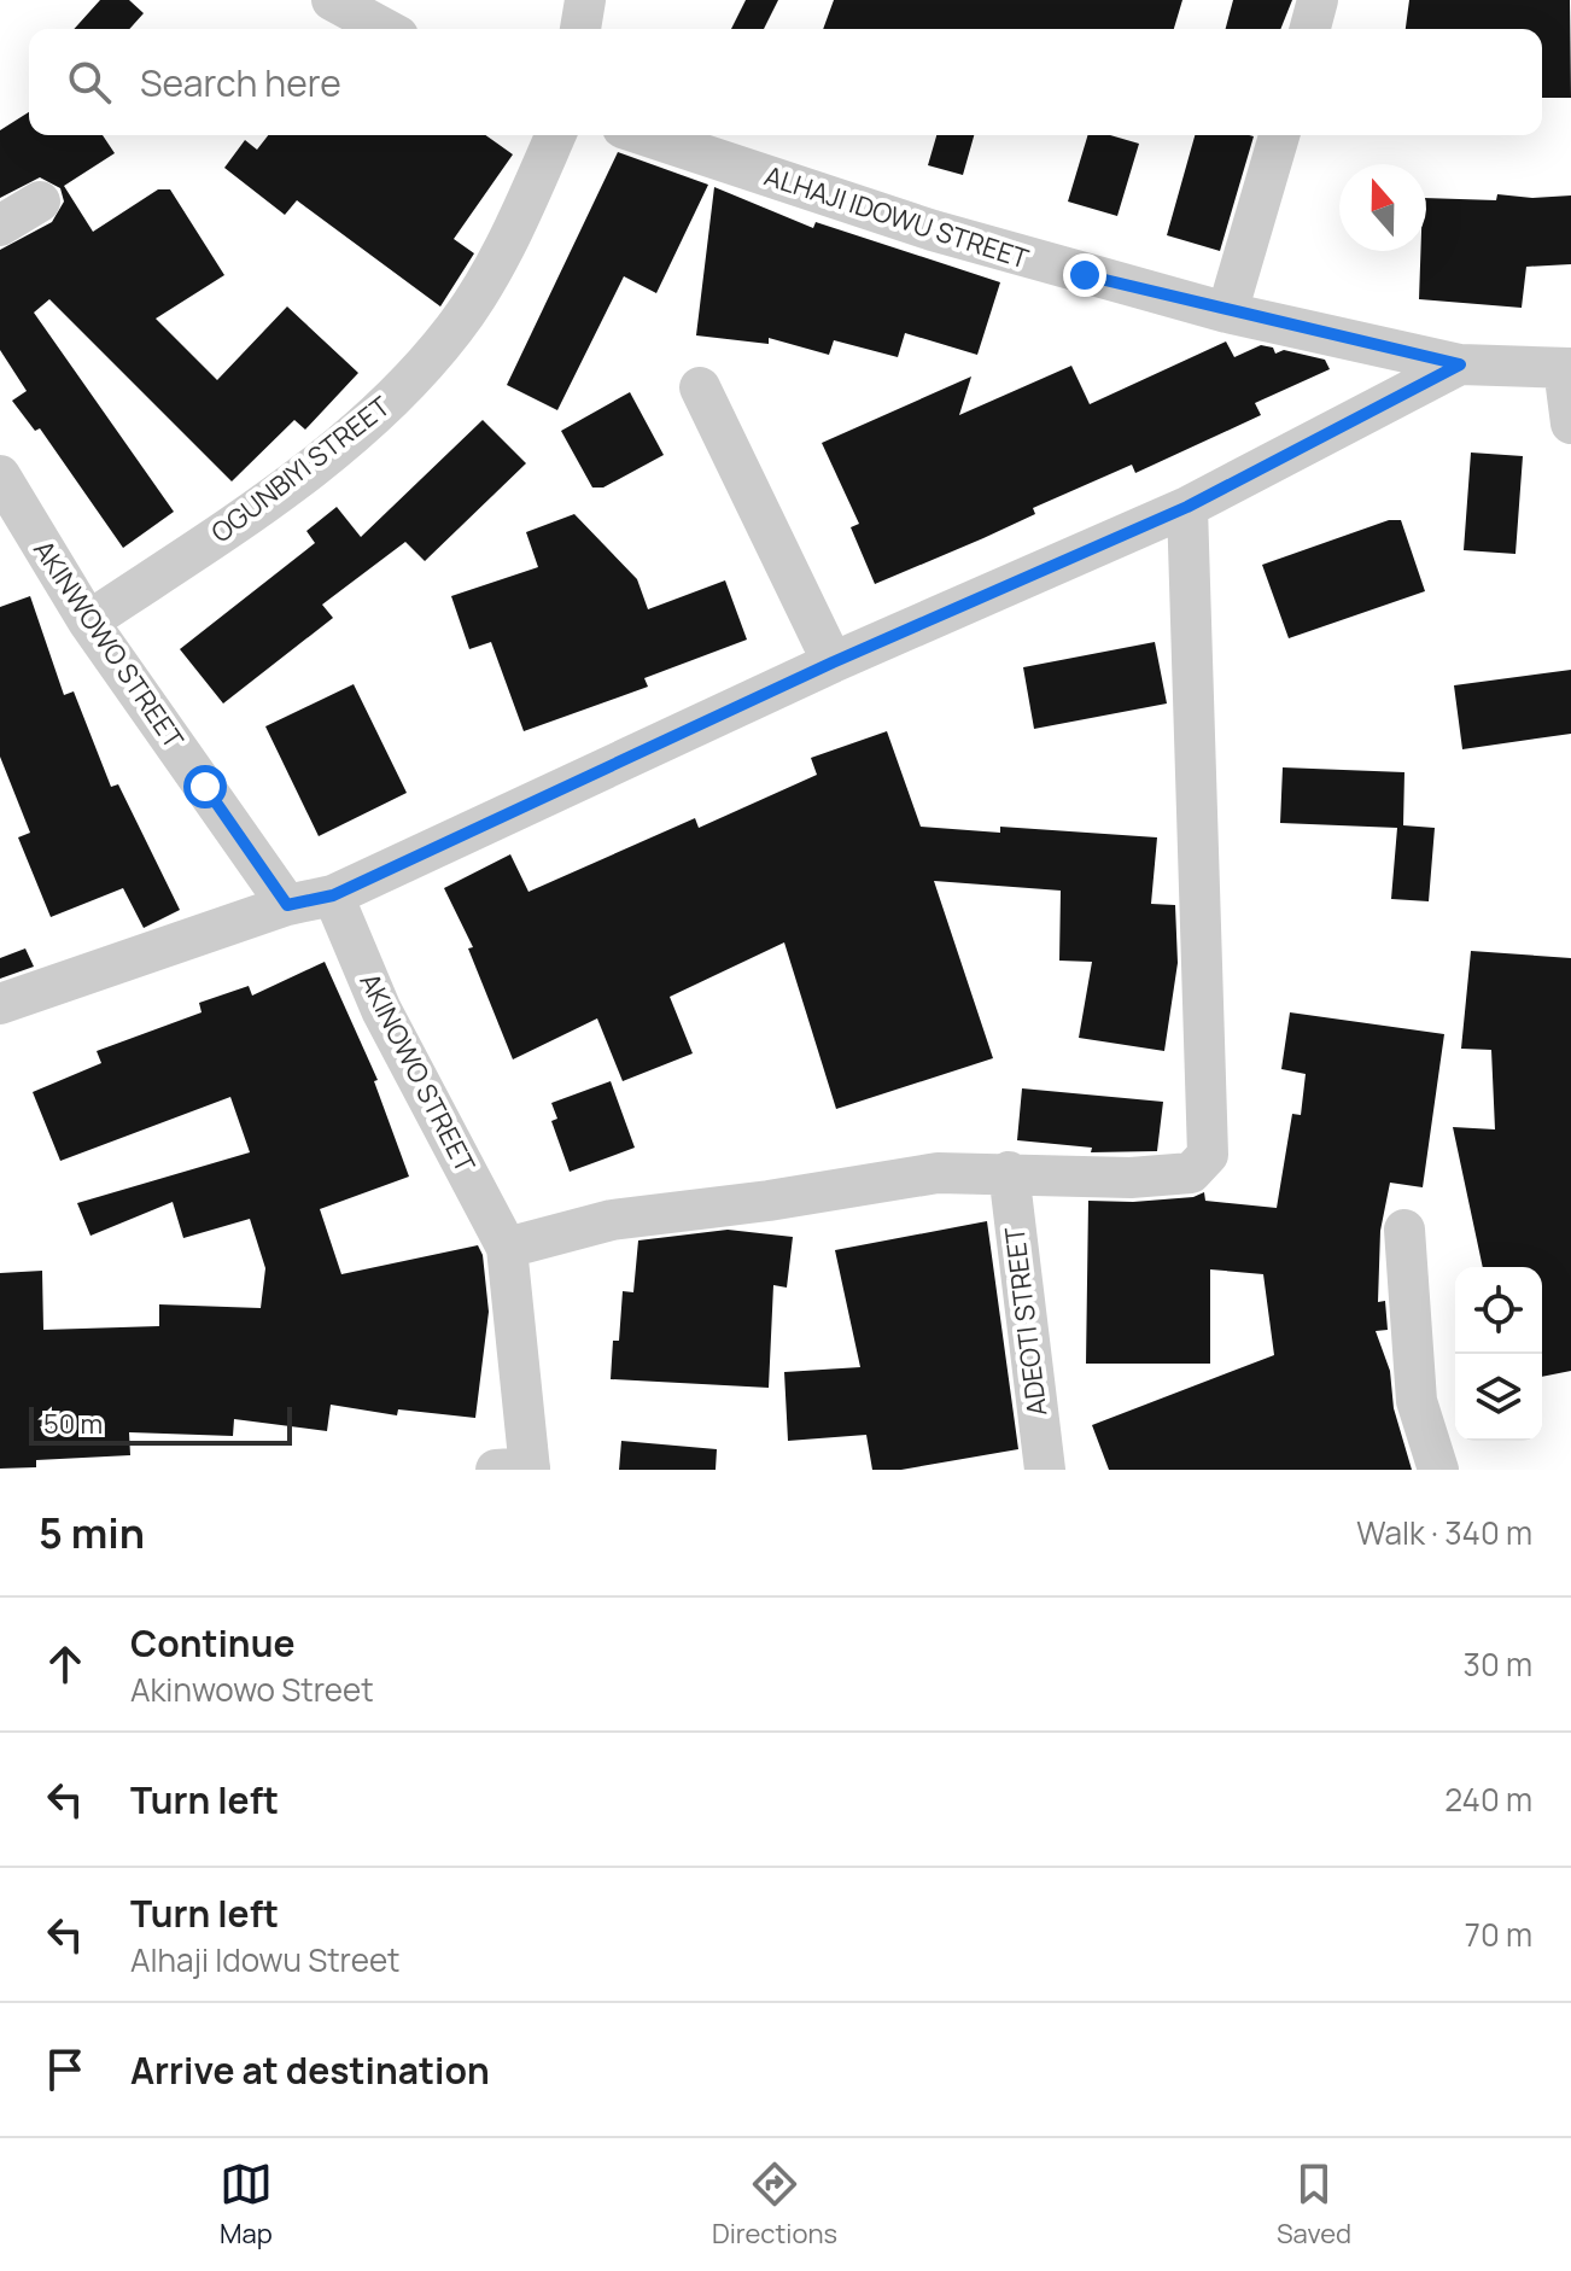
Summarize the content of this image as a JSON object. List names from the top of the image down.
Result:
{
  "streets": {
    "street": [
      "ALHAJI IDOWU STREET",
      "OGUNBIYI STREET",
      "AKINWOWO STREET",
      "AKINOWO STREET",
      "ADEOTI STREET"
    ]
  },
  "crossings": [
    ["OGUNBIYI STREET", "AKINWOWO STREET"]
  ],
  "scale_bar": "50 m",
  "north": "top",
  "page": {
    "search": "Search here",
    "scale": "50 m",
    "heading": ["5 min", "Walk · 340 m"],
    "list": [
      ["Continue", "Akinwowo Street", "30 m"],
      ["Turn left", "240 m"],
      ["Turn left", "Alhaji Idowu Street", "70 m"],
      "Arrive at destination"
    ],
    "nav": ["Map", "Directions", "Saved"]
  }
}
